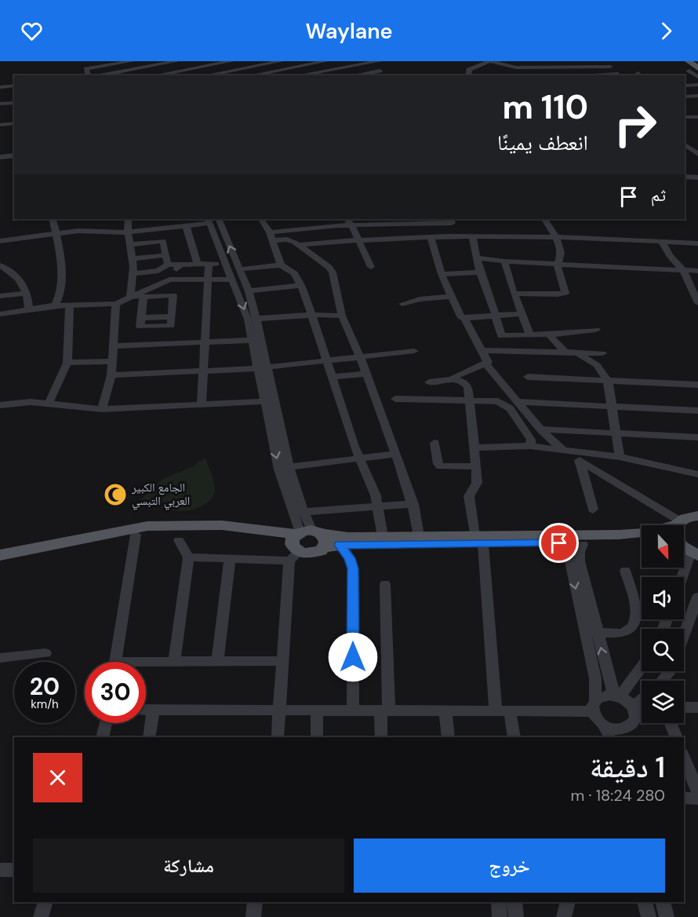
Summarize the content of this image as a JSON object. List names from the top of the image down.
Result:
{
  "places": {
    "mosque": ["الجامع الكبير العربي التبسي"]
  },
  "north": "bottom",
  "page": {
    "header": "Waylane",
    "turn": ["110 m", "انعطف يمينًا"],
    "then": "ثم",
    "speed": "20 km/h",
    "limit": "30",
    "heading": ["1 دقيقة", "280 m · 18:24"],
    "buttons": ["خروج", "مشاركة"]
  }
}
